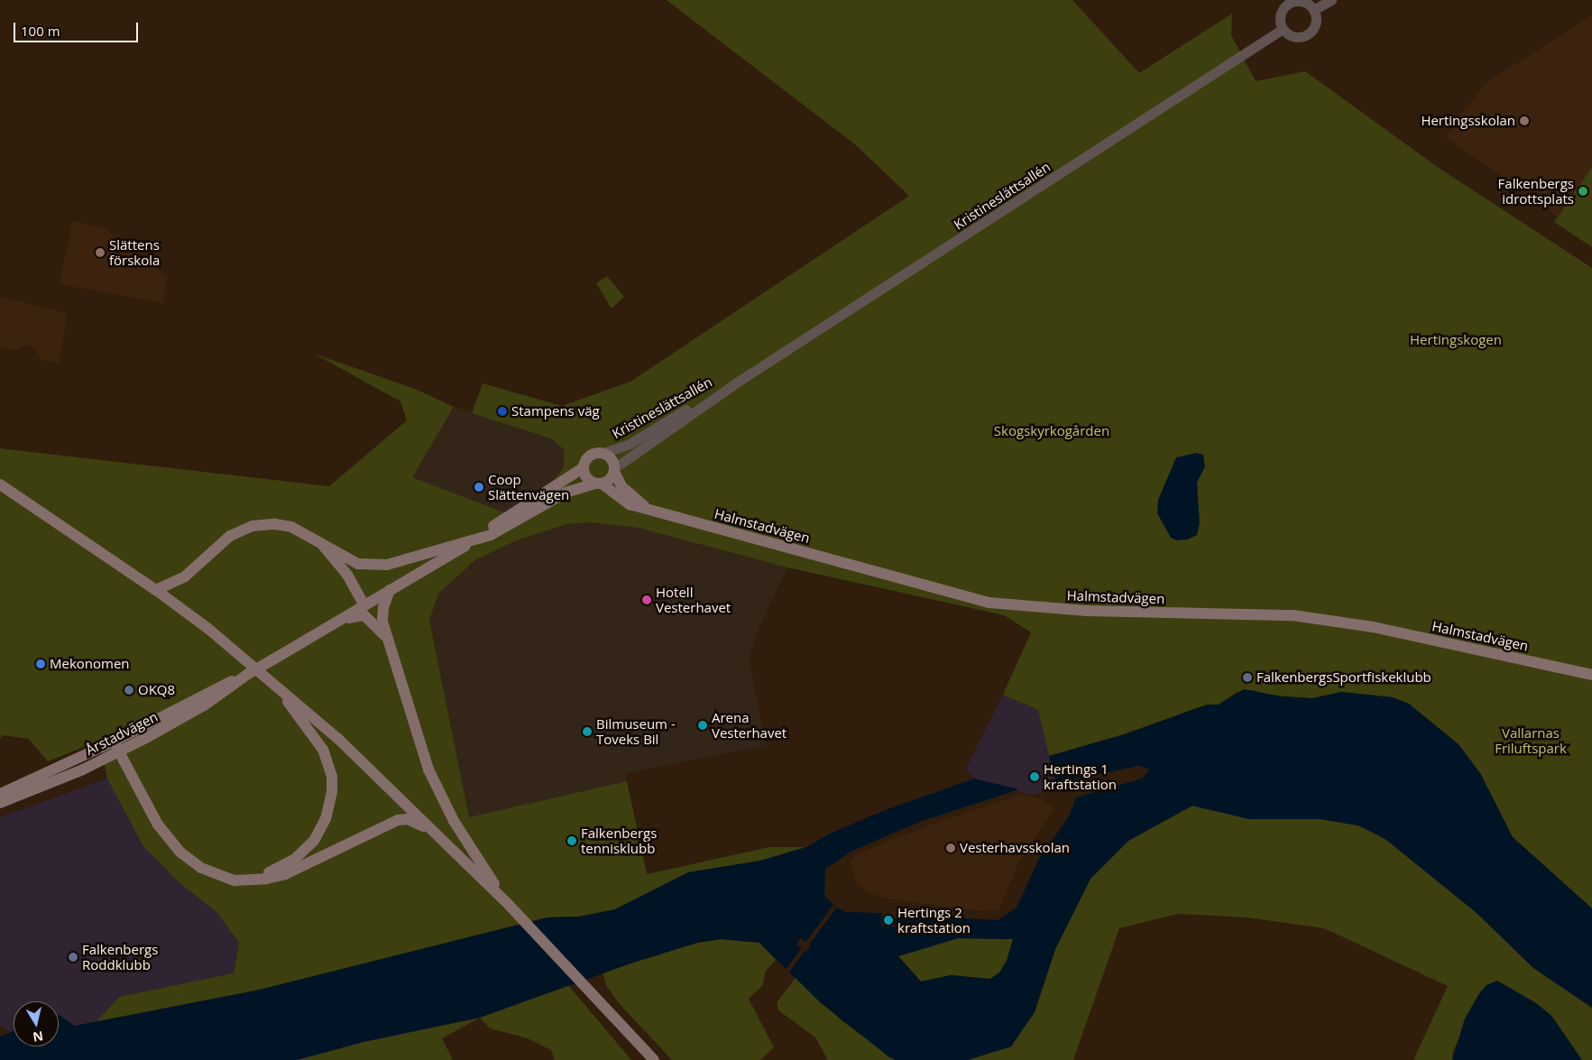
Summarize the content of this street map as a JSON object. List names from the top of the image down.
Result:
{
  "streets": {
    "main road": ["Halmstadvägen", "Årstadvägen"],
    "street": ["Kristineslättsallén"]
  },
  "crossings": [
    ["Kristineslättsallén", "Halmstadvägen"],
    ["Kristineslättsallén", "Årstadvägen"],
    ["Halmstadvägen", "Årstadvägen"]
  ],
  "parks": ["Hertingskogen", "Skogskyrkogården", "Vallarnas Friluftspark"],
  "places": [
    "Hertingsskolan",
    "Falkenbergs idrottsplats",
    "Slättens förskola",
    "Stampens väg",
    "Coop Slättenvägen",
    "Hotell Vesterhavet",
    "Mekonomen",
    "FalkenbergsSportfiskeklubb",
    "OKQ8",
    "Arena Vesterhavet",
    "Bilmuseum - Toveks Bil",
    "Hertings 1 kraftstation",
    "Falkenbergs tennisklubb",
    "Vesterhavsskolan",
    "Hertings 2 kraftstation",
    "Falkenbergs Roddklubb"
  ],
  "scale_bar": "100 m",
  "north": "bottom"
}
